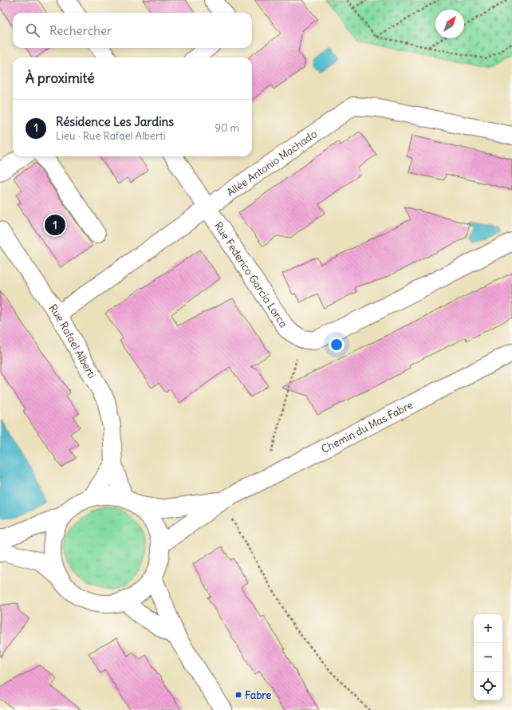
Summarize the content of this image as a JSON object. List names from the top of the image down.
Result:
{
  "streets": {
    "street": [
      "Allée Antonio Machado",
      "Rue Federico García Lorca",
      "Rue Rafael Alberti",
      "Chemin du Mas Fabre"
    ]
  },
  "crossings": [
    ["Allée Antonio Machado", "Rue Federico García Lorca"],
    ["Allée Antonio Machado", "Rue Rafael Alberti"],
    ["Rue Rafael Alberti", "Chemin du Mas Fabre"]
  ],
  "places": {
    "transit": ["Fabre"]
  },
  "north": "top right",
  "page": {
    "search": "Rechercher",
    "heading": "À proximité",
    "list": [
      {
        "mark": "1",
        "name": "Résidence Les Jardins",
        "note": "Lieu · Rue Rafael Alberti",
        "value": "90 m"
      }
    ],
    "pins": "1",
    "map_buttons": ["+", "−"]
  }
}
